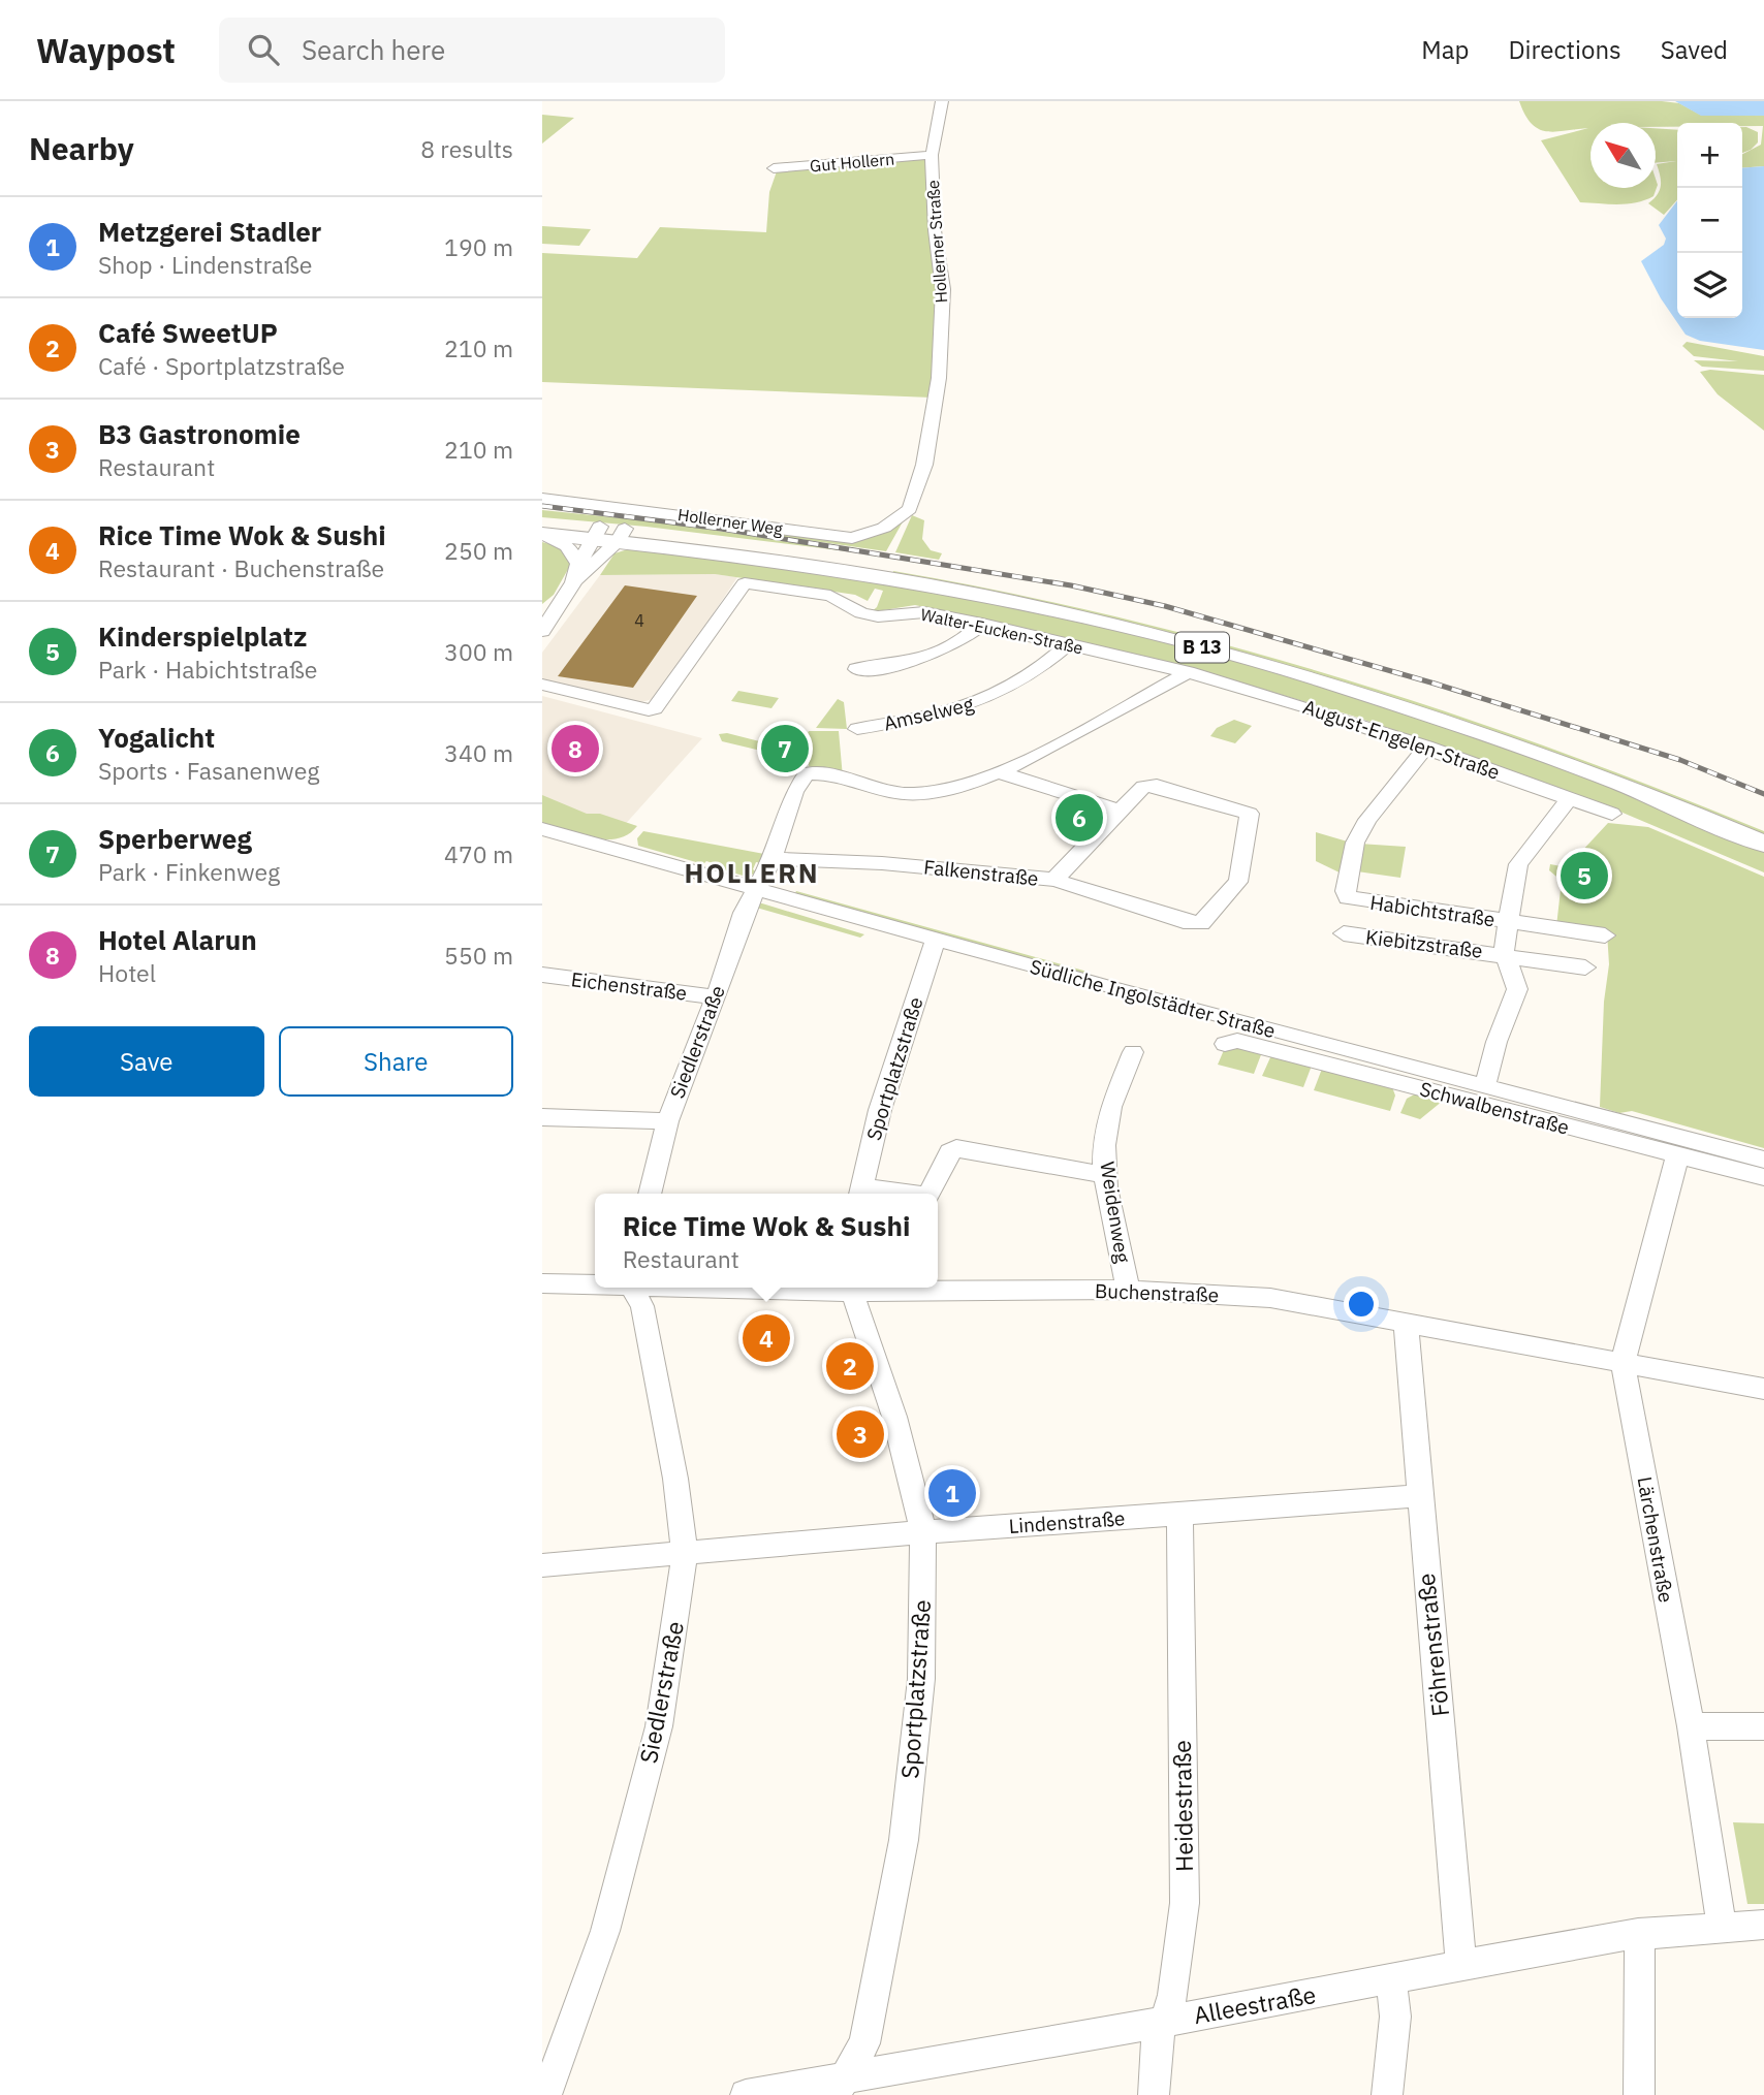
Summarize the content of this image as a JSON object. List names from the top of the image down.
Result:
{
  "streets": {
    "main road": ["B 13"],
    "street": [
      "Gut Hollern",
      "Hollerner Straße",
      "Hollerner Weg",
      "Walter-Eucken-Straße",
      "Amselweg",
      "August-Engelen-Straße",
      "Falkenstraße",
      "Habichtstraße",
      "Kiebitzstraße",
      "Eichenstraße",
      "Südliche Ingolstädter Straße",
      "Siedlerstraße",
      "Sportplatzstraße",
      "Schwalbenstraße",
      "Weidenweg",
      "Buchenstraße",
      "Lindenstraße",
      "Lärchenstraße",
      "Föhrenstraße",
      "Heidestraße",
      "Alleestraße"
    ]
  },
  "crossings": [
    ["Gut Hollern", "Hollerner Straße"],
    ["Hollerner Straße", "Hollerner Weg"],
    ["Walter-Eucken-Straße", "Amselweg"],
    ["Walter-Eucken-Straße", "August-Engelen-Straße"],
    ["August-Engelen-Straße", "Habichtstraße"],
    ["August-Engelen-Straße", "Kiebitzstraße"],
    ["Falkenstraße", "Siedlerstraße"],
    ["Habichtstraße", "Kiebitzstraße"],
    ["Kiebitzstraße", "Südliche Ingolstädter Straße"],
    ["Eichenstraße", "Siedlerstraße"],
    ["Südliche Ingolstädter Straße", "Siedlerstraße"],
    ["Südliche Ingolstädter Straße", "Sportplatzstraße"],
    ["Siedlerstraße", "Lindenstraße"],
    ["Sportplatzstraße", "Lindenstraße"],
    ["Sportplatzstraße", "Alleestraße"],
    ["Schwalbenstraße", "Lärchenstraße"],
    ["Weidenweg", "Buchenstraße"],
    ["Buchenstraße", "Lärchenstraße"],
    ["Buchenstraße", "Föhrenstraße"],
    ["Lindenstraße", "Föhrenstraße"],
    ["Lindenstraße", "Heidestraße"],
    ["Lärchenstraße", "Alleestraße"],
    ["Föhrenstraße", "Alleestraße"],
    ["Heidestraße", "Alleestraße"]
  ],
  "districts": ["HOLLERN"],
  "house_numbers": ["4"],
  "north": "top left",
  "page": {
    "header": "Waypost",
    "search": "Search here",
    "nav": ["Map", "Directions", "Saved"],
    "heading": ["Nearby", "8 results"],
    "map_buttons": ["+", "−"],
    "list": [
      {
        "mark": "1",
        "name": "Metzgerei Stadler",
        "note": "Shop · Lindenstraße",
        "value": "190 m"
      },
      {
        "mark": "2",
        "name": "Café SweetUP",
        "note": "Café · Sportplatzstraße",
        "value": "210 m"
      },
      {
        "mark": "3",
        "name": "B3 Gastronomie",
        "note": "Restaurant",
        "value": "210 m"
      },
      {
        "mark": "4",
        "name": "Rice Time Wok & Sushi",
        "note": "Restaurant · Buchenstraße",
        "value": "250 m"
      },
      {
        "mark": "5",
        "name": "Kinderspielplatz",
        "note": "Park · Habichtstraße",
        "value": "300 m"
      },
      {
        "mark": "6",
        "name": "Yogalicht",
        "note": "Sports · Fasanenweg",
        "value": "340 m"
      },
      {
        "mark": "7",
        "name": "Sperberweg",
        "note": "Park · Finkenweg",
        "value": "470 m"
      },
      {
        "mark": "8",
        "name": "Hotel Alarun",
        "note": "Hotel",
        "value": "550 m"
      }
    ],
    "pins": [
      "7",
      "8",
      "6",
      "5",
      "4",
      "2",
      "3",
      "1"
    ],
    "buttons": ["Save", "Share"],
    "popup": ["Rice Time Wok & Sushi", "Restaurant"]
  }
}
